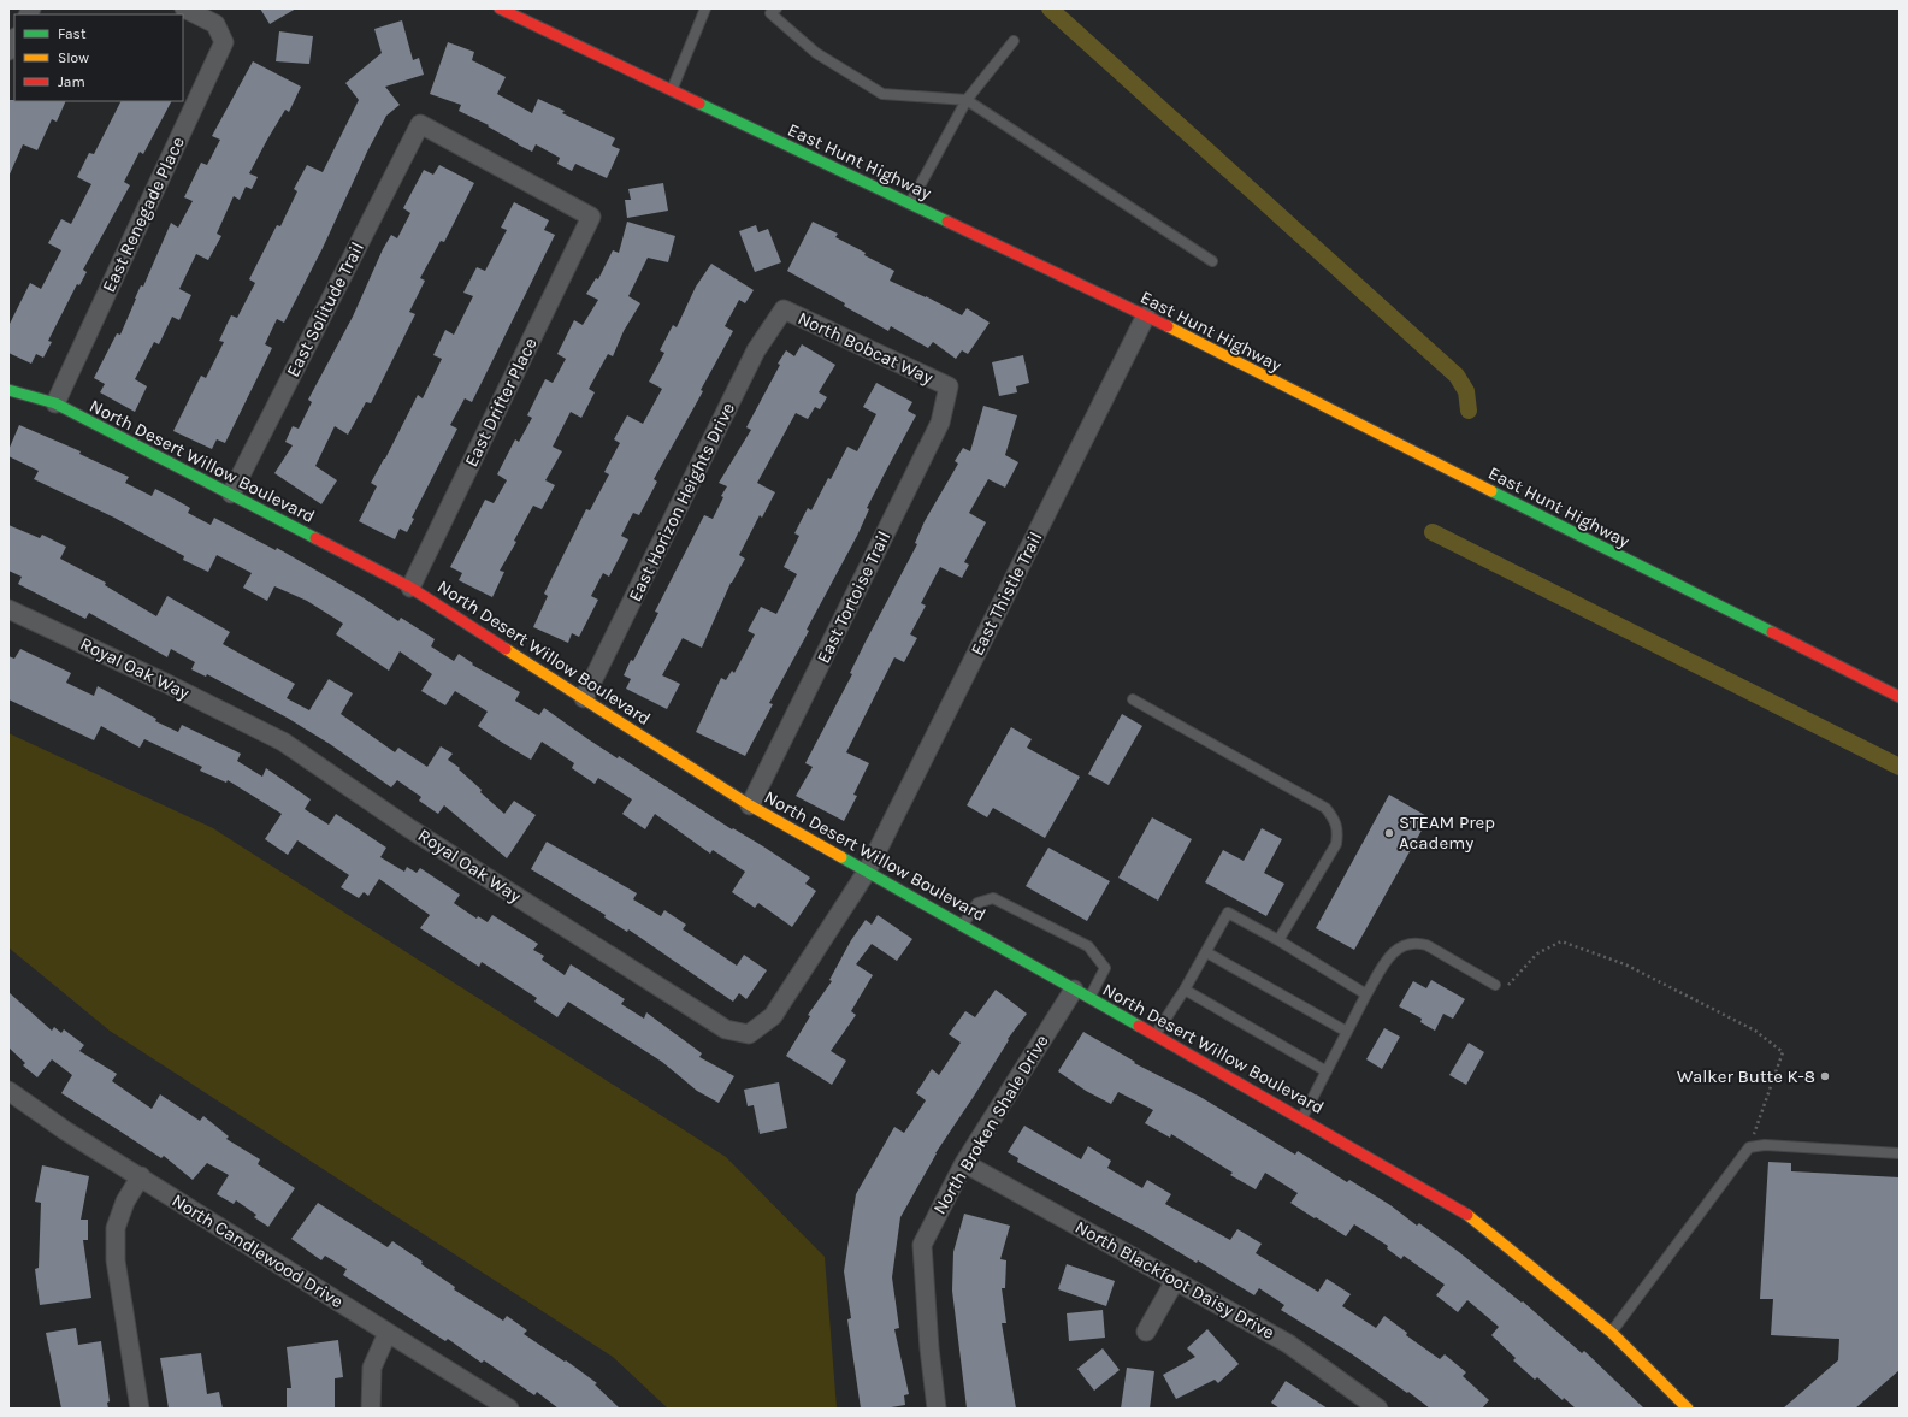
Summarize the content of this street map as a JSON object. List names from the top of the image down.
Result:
{
  "streets": {
    "street": [
      "East Hunt Highway",
      "East Renegade Place",
      "East Solitude Trail",
      "North Bobcat Way",
      "East Drifter Place",
      "North Desert Willow Boulevard",
      "East Horizon Heights Drive",
      "East Thistle Trail",
      "East Tortoise Trail",
      "Royal Oak Way",
      "North Broken Shale Drive",
      "North Candlewood Drive",
      "North Blackfoot Daisy Drive"
    ]
  },
  "crossings": [
    ["East Hunt Highway", "East Thistle Trail"],
    ["East Renegade Place", "North Desert Willow Boulevard"],
    ["East Solitude Trail", "East Drifter Place"],
    ["East Solitude Trail", "North Desert Willow Boulevard"],
    ["North Bobcat Way", "East Horizon Heights Drive"],
    ["North Bobcat Way", "East Tortoise Trail"],
    ["East Drifter Place", "North Desert Willow Boulevard"],
    ["North Desert Willow Boulevard", "East Horizon Heights Drive"],
    ["North Desert Willow Boulevard", "East Thistle Trail"],
    ["North Desert Willow Boulevard", "East Tortoise Trail"],
    ["North Desert Willow Boulevard", "Royal Oak Way"],
    ["North Desert Willow Boulevard", "North Broken Shale Drive"],
    ["East Thistle Trail", "Royal Oak Way"],
    ["North Broken Shale Drive", "North Blackfoot Daisy Drive"]
  ],
  "places": ["STEAM Prep Academy", "Walker Butte K-8"],
  "legend": ["Fast", "Slow", "Jam"]
}
